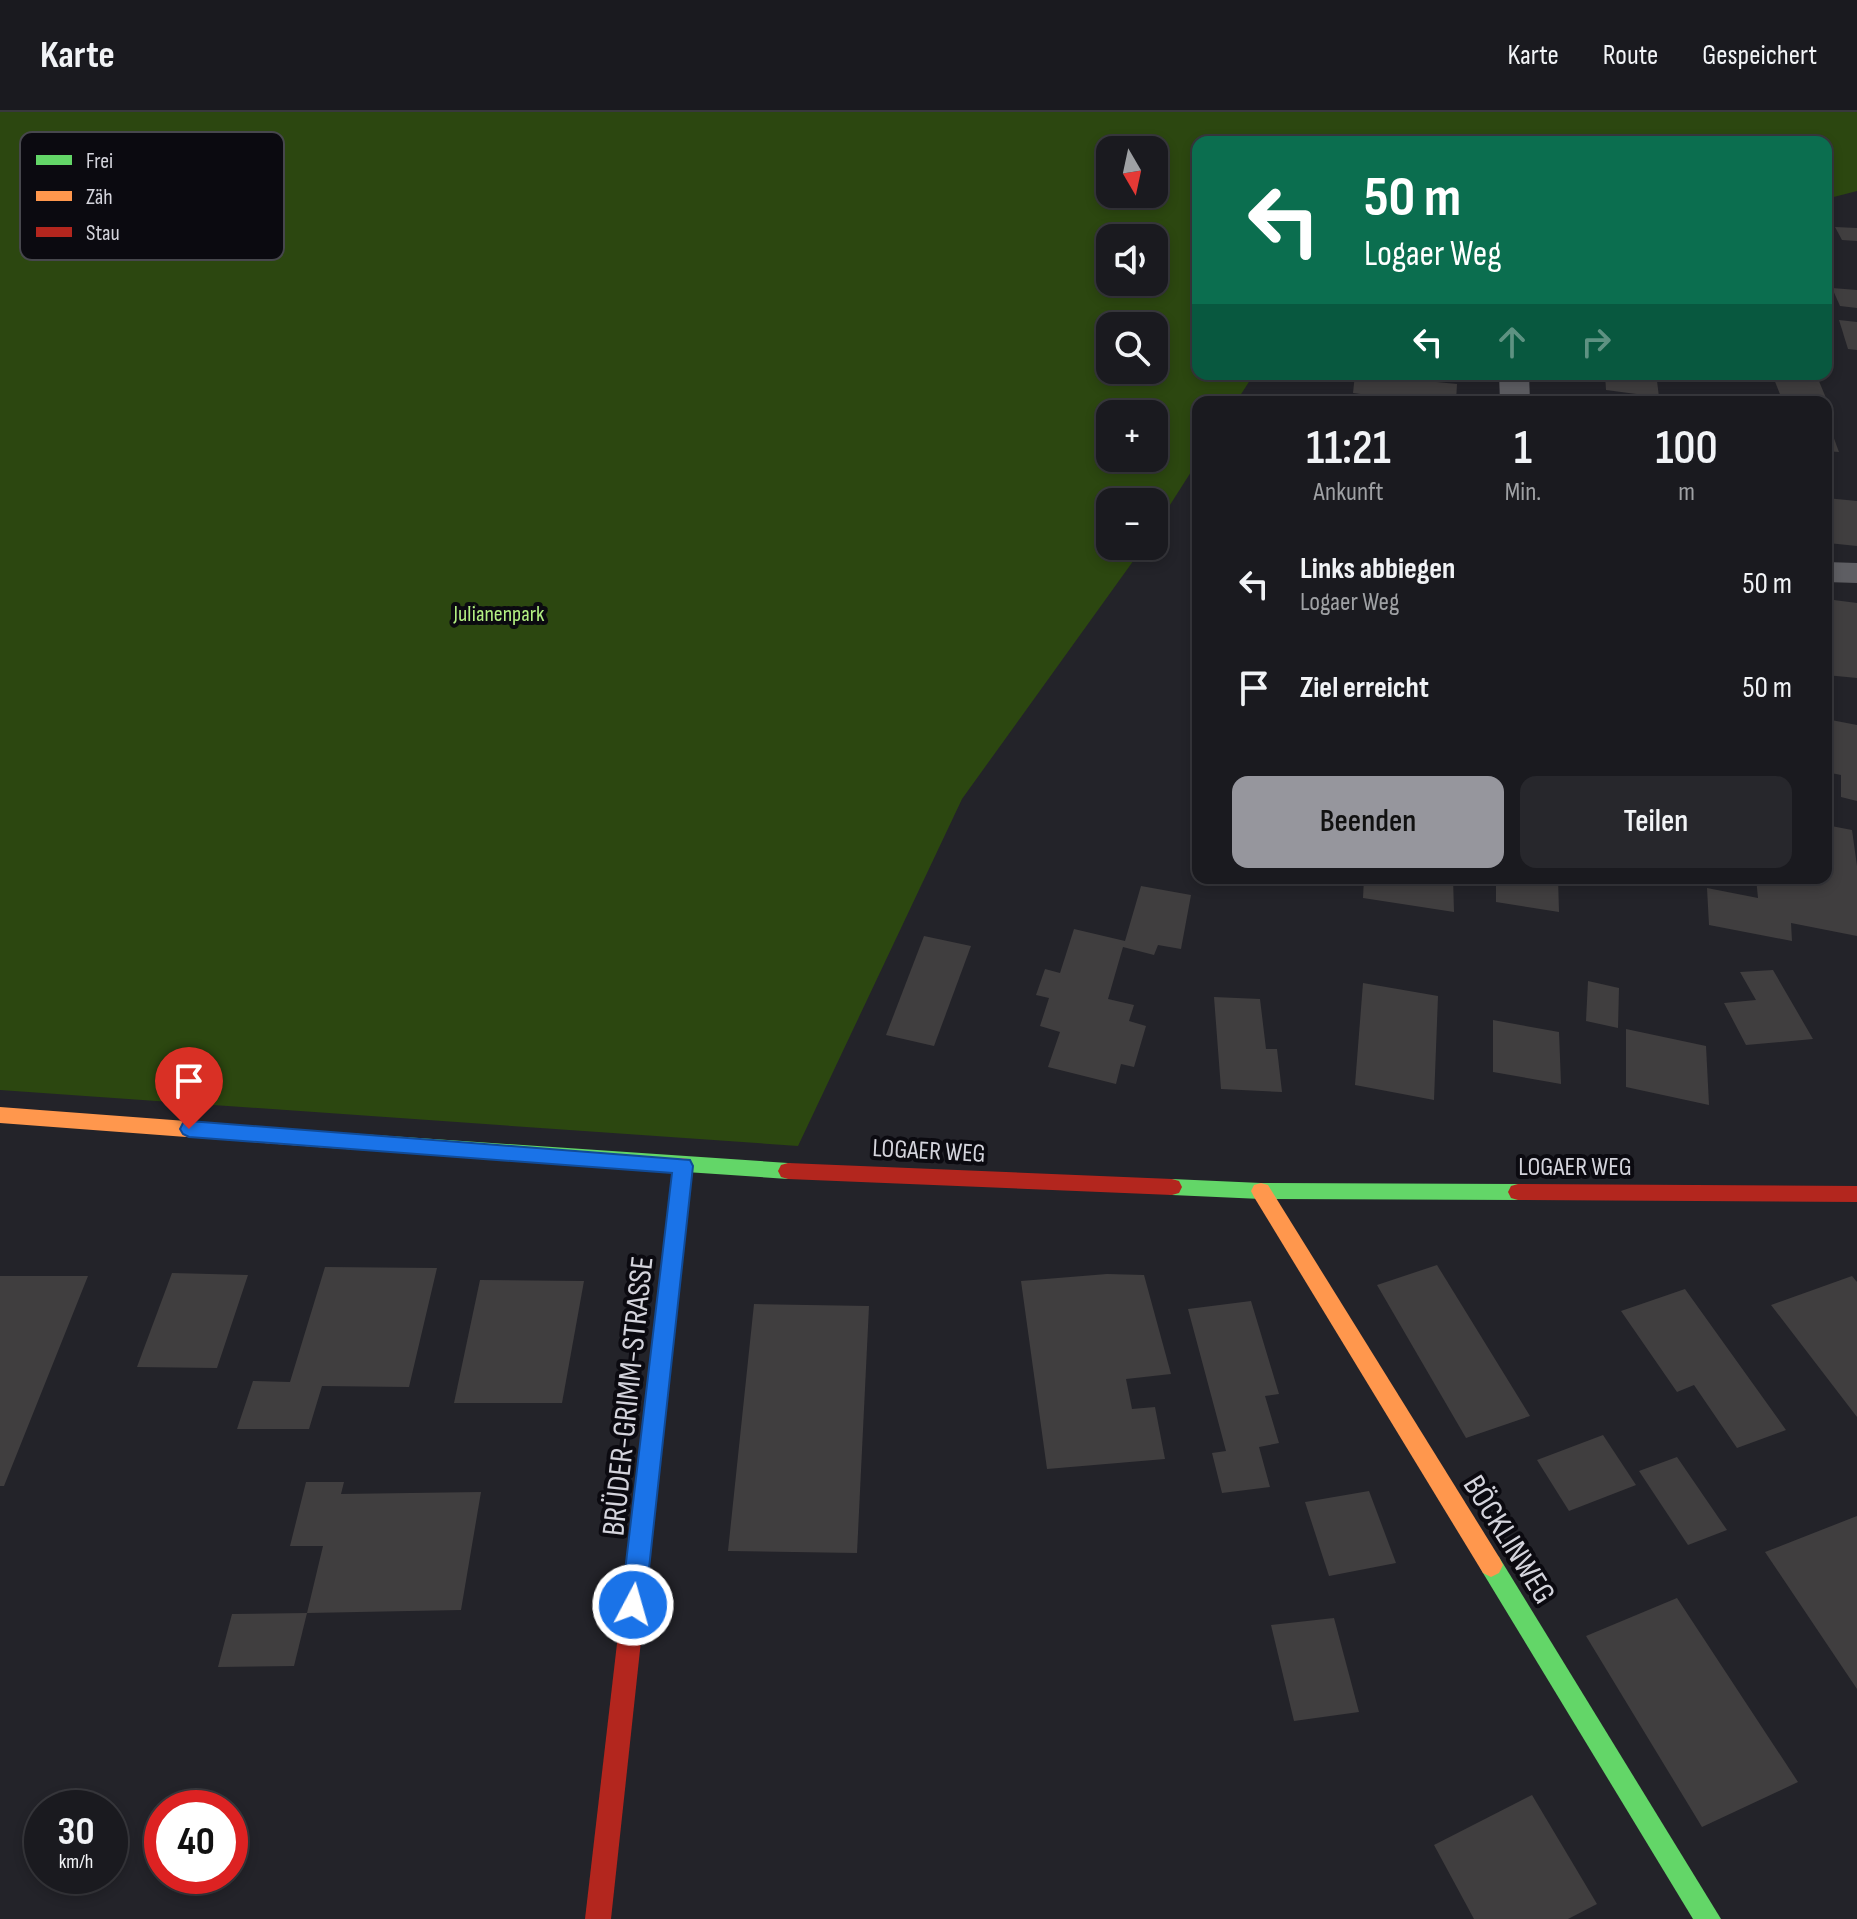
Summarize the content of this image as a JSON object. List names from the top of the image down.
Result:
{
  "streets": {
    "street": ["LOGAER WEG", "BRÜDER-GRIMM-STRASSE", "BÖCKLINWEG"]
  },
  "crossings": [
    ["LOGAER WEG", "BRÜDER-GRIMM-STRASSE"],
    ["LOGAER WEG", "BÖCKLINWEG"]
  ],
  "parks": ["Julianenpark"],
  "legend": ["Frei", "Zäh", "Stau"],
  "north": "bottom",
  "page": {
    "header": "Karte",
    "nav": ["Karte", "Route", "Gespeichert"],
    "map_buttons": ["+", "−"],
    "turn": ["50 m", "Logaer Weg"],
    "eta": [
      "11:21",
      "Ankunft",
      "1",
      "Min.",
      "100",
      "m"
    ],
    "list": [
      {
        "name": "Links abbiegen",
        "note": "Logaer Weg",
        "value": "50 m"
      },
      {
        "name": "Ziel erreicht",
        "value": "50 m"
      }
    ],
    "buttons": ["Beenden", "Teilen"],
    "speed": "30 km/h",
    "limit": "40"
  }
}
